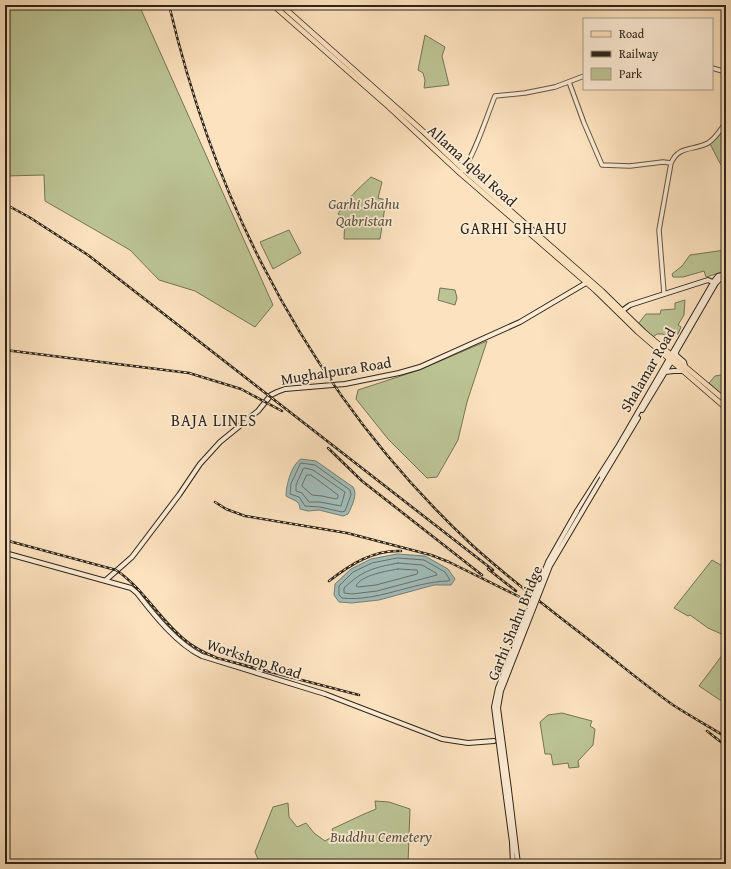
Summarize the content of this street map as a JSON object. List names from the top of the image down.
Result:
{
  "streets": {
    "main road": [
      "Allama Iqbal Road",
      "Shalamar Road",
      "Mughalpura Road",
      "Garhi Shahu Bridge",
      "Workshop Road"
    ]
  },
  "crossings": [
    ["Allama Iqbal Road", "Shalamar Road"],
    ["Allama Iqbal Road", "Mughalpura Road"],
    ["Shalamar Road", "Garhi Shahu Bridge"],
    ["Mughalpura Road", "Workshop Road"]
  ],
  "districts": ["GARHI SHAHU", "BAJA LINES"],
  "parks": ["Garhi Shahu Qabristan", "Buddhu Cemetery"],
  "legend": ["Road", "Railway", "Park"]
}
